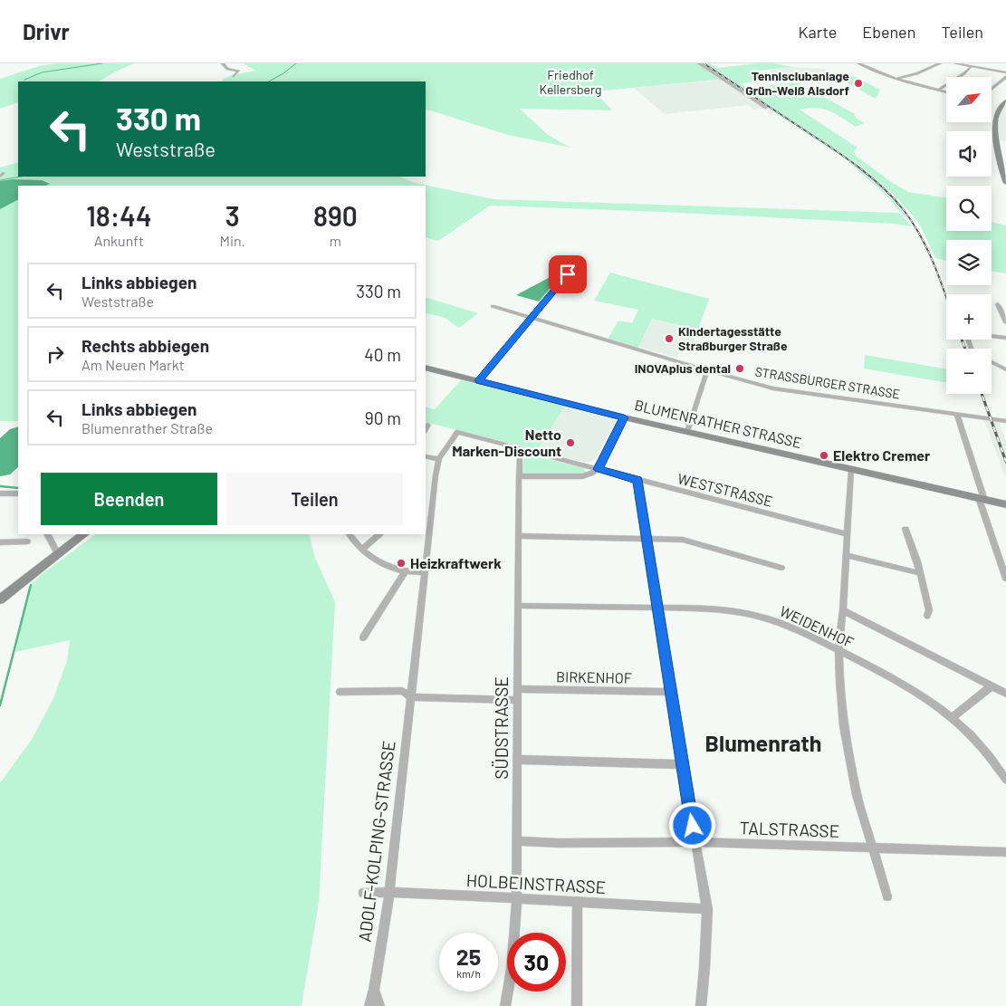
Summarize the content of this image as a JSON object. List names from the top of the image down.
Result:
{
  "streets": {
    "street": [
      "STRASSBURGER STRASSE",
      "BLUMENRATHER STRASSE",
      "WESTSTRASSE",
      "WEIDENHOF",
      "BIRKENHOF",
      "SÜDSTRASSE",
      "TALSTRASSE",
      "ADOLF-KOLPING-STRASSE",
      "HOLBEINSTRASSE"
    ]
  },
  "crossings": [
    ["WESTSTRASSE", "SÜDSTRASSE"],
    ["WESTSTRASSE", "ADOLF-KOLPING-STRASSE"],
    ["WEIDENHOF", "SÜDSTRASSE"],
    ["BIRKENHOF", "SÜDSTRASSE"],
    ["SÜDSTRASSE", "TALSTRASSE"],
    ["SÜDSTRASSE", "HOLBEINSTRASSE"],
    ["ADOLF-KOLPING-STRASSE", "HOLBEINSTRASSE"]
  ],
  "districts": ["Blumenrath"],
  "parks": ["Friedhof Kellersberg"],
  "places": [
    "Tennisclubanlage Grün-Weiß Alsdorf",
    "Kindertagesstätte Straßburger Straße",
    "INOVAplus dental",
    "Netto Marken-Discount",
    "Elektro Cremer",
    "Heizkraftwerk"
  ],
  "north": "top right",
  "page": {
    "header": "Drivr",
    "nav": ["Karte", "Ebenen", "Teilen"],
    "map_buttons": ["+", "−"],
    "turn": ["330 m", "Weststraße"],
    "eta": [
      "18:44",
      "Ankunft",
      "3",
      "Min.",
      "890",
      "m"
    ],
    "list": [
      {
        "name": "Links abbiegen",
        "note": "Weststraße",
        "value": "330 m"
      },
      {
        "name": "Rechts abbiegen",
        "note": "Am Neuen Markt",
        "value": "40 m"
      },
      {
        "name": "Links abbiegen",
        "note": "Blumenrather Straße",
        "value": "90 m"
      }
    ],
    "buttons": ["Beenden", "Teilen"],
    "speed": "25 km/h",
    "limit": "30"
  }
}
